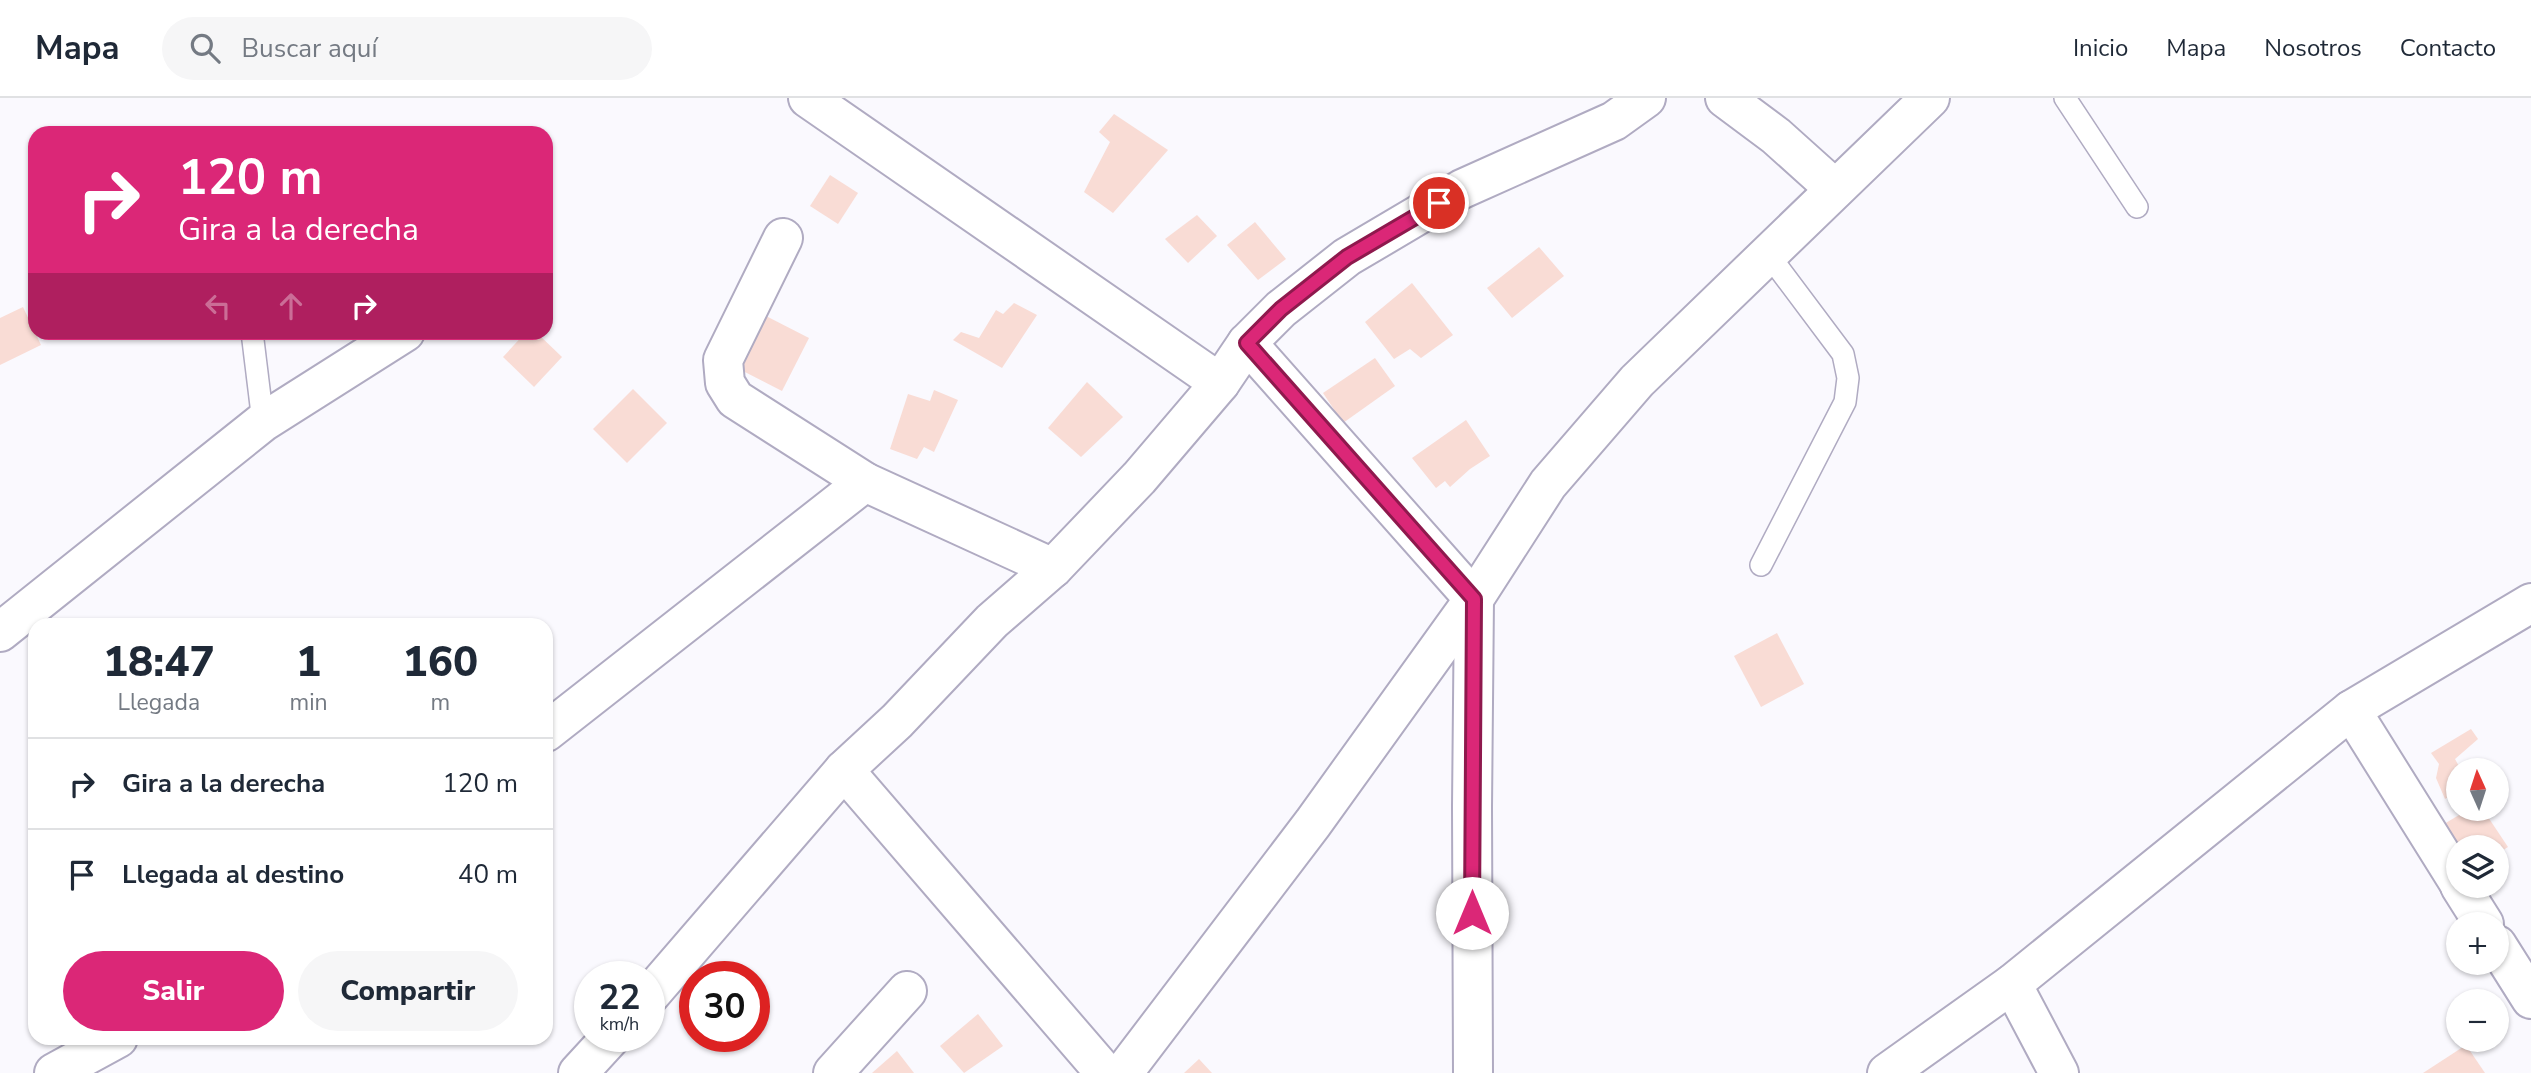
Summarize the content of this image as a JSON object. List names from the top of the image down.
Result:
{
  "north": "top",
  "page": {
    "header": "Mapa",
    "search": "Buscar aquí",
    "nav": [
      "Inicio",
      "Mapa",
      "Nosotros",
      "Contacto"
    ],
    "turn": ["120 m", "Gira a la derecha"],
    "eta": [
      "18:47",
      "Llegada",
      "1",
      "min",
      "160",
      "m"
    ],
    "list": [
      {
        "name": "Gira a la derecha",
        "value": "120 m"
      },
      {
        "name": "Llegada al destino",
        "value": "40 m"
      }
    ],
    "map_buttons": ["+", "−"],
    "buttons": ["Salir", "Compartir"],
    "speed": "22 km/h",
    "limit": "30"
  }
}
